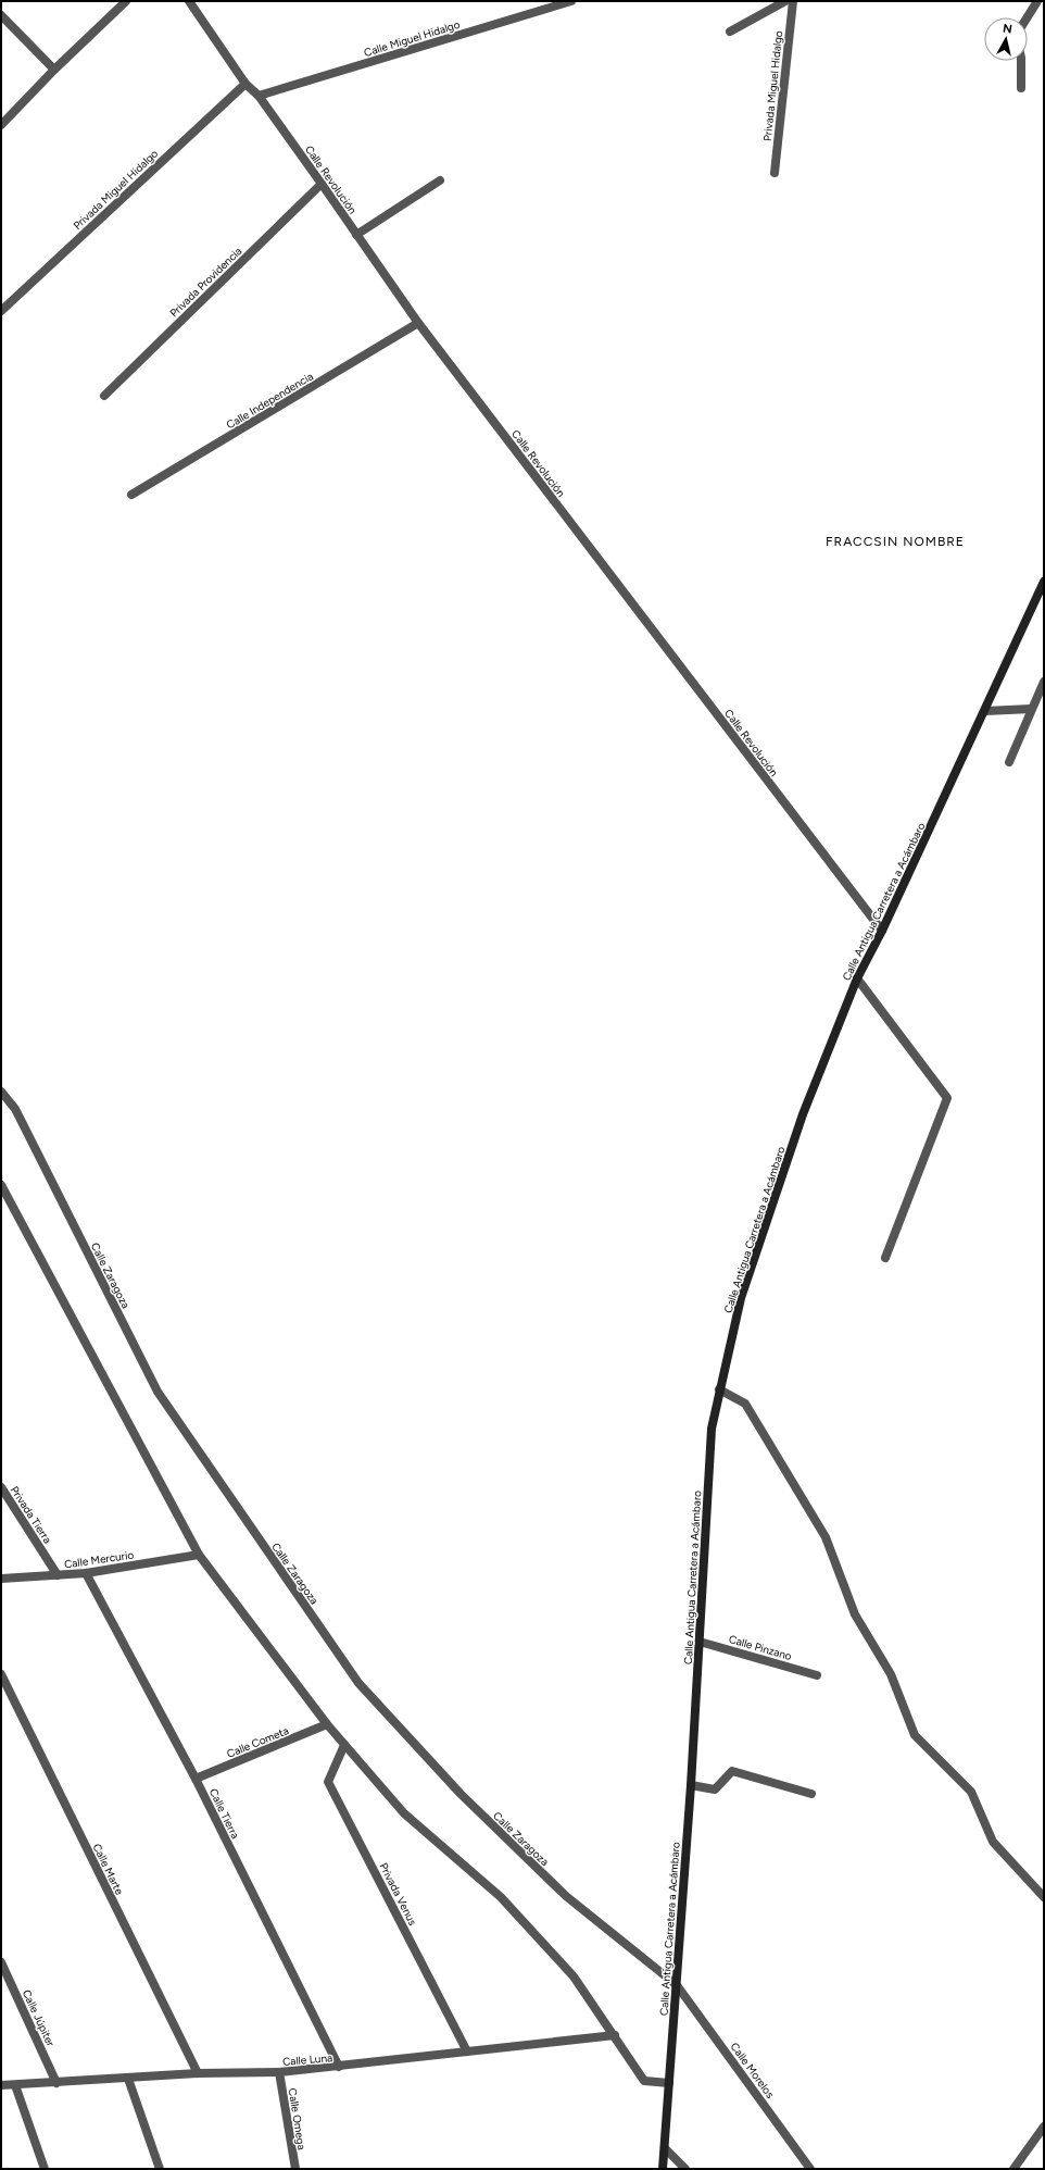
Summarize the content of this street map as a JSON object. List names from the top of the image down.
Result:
{
  "streets": {
    "main road": ["Calle Antigua Carretera a Acámbaro"],
    "street": [
      "Calle Miguel Hidalgo",
      "Privada Miguel Hidalgo",
      "Calle Revolución",
      "Privada Providencia",
      "Calle Independencia",
      "Calle Zaragoza",
      "Privada Tierra",
      "Calle Mercurio",
      "Calle Pinzano",
      "Calle Cometa",
      "Calle Tierra",
      "Calle Marte",
      "Privada Venus",
      "Calle Júpiter",
      "Calle Luna",
      "Calle Morelos",
      "Calle Omega"
    ]
  },
  "crossings": [
    ["Calle Miguel Hidalgo", "Calle Revolución"],
    ["Privada Miguel Hidalgo", "Calle Revolución"],
    ["Calle Revolución", "Privada Providencia"],
    ["Calle Revolución", "Calle Independencia"],
    ["Calle Revolución", "Calle Antigua Carretera a Acámbaro"],
    ["Calle Antigua Carretera a Acámbaro", "Calle Zaragoza"],
    ["Calle Antigua Carretera a Acámbaro", "Calle Pinzano"],
    ["Calle Antigua Carretera a Acámbaro", "Calle Morelos"],
    ["Calle Zaragoza", "Calle Morelos"],
    ["Privada Tierra", "Calle Mercurio"],
    ["Calle Mercurio", "Calle Tierra"],
    ["Calle Cometa", "Calle Tierra"],
    ["Calle Tierra", "Calle Luna"],
    ["Calle Marte", "Calle Luna"],
    ["Privada Venus", "Calle Luna"],
    ["Calle Júpiter", "Calle Luna"],
    ["Calle Luna", "Calle Omega"]
  ],
  "districts": ["FRACCSIN NOMBRE"],
  "north": "top"
}
